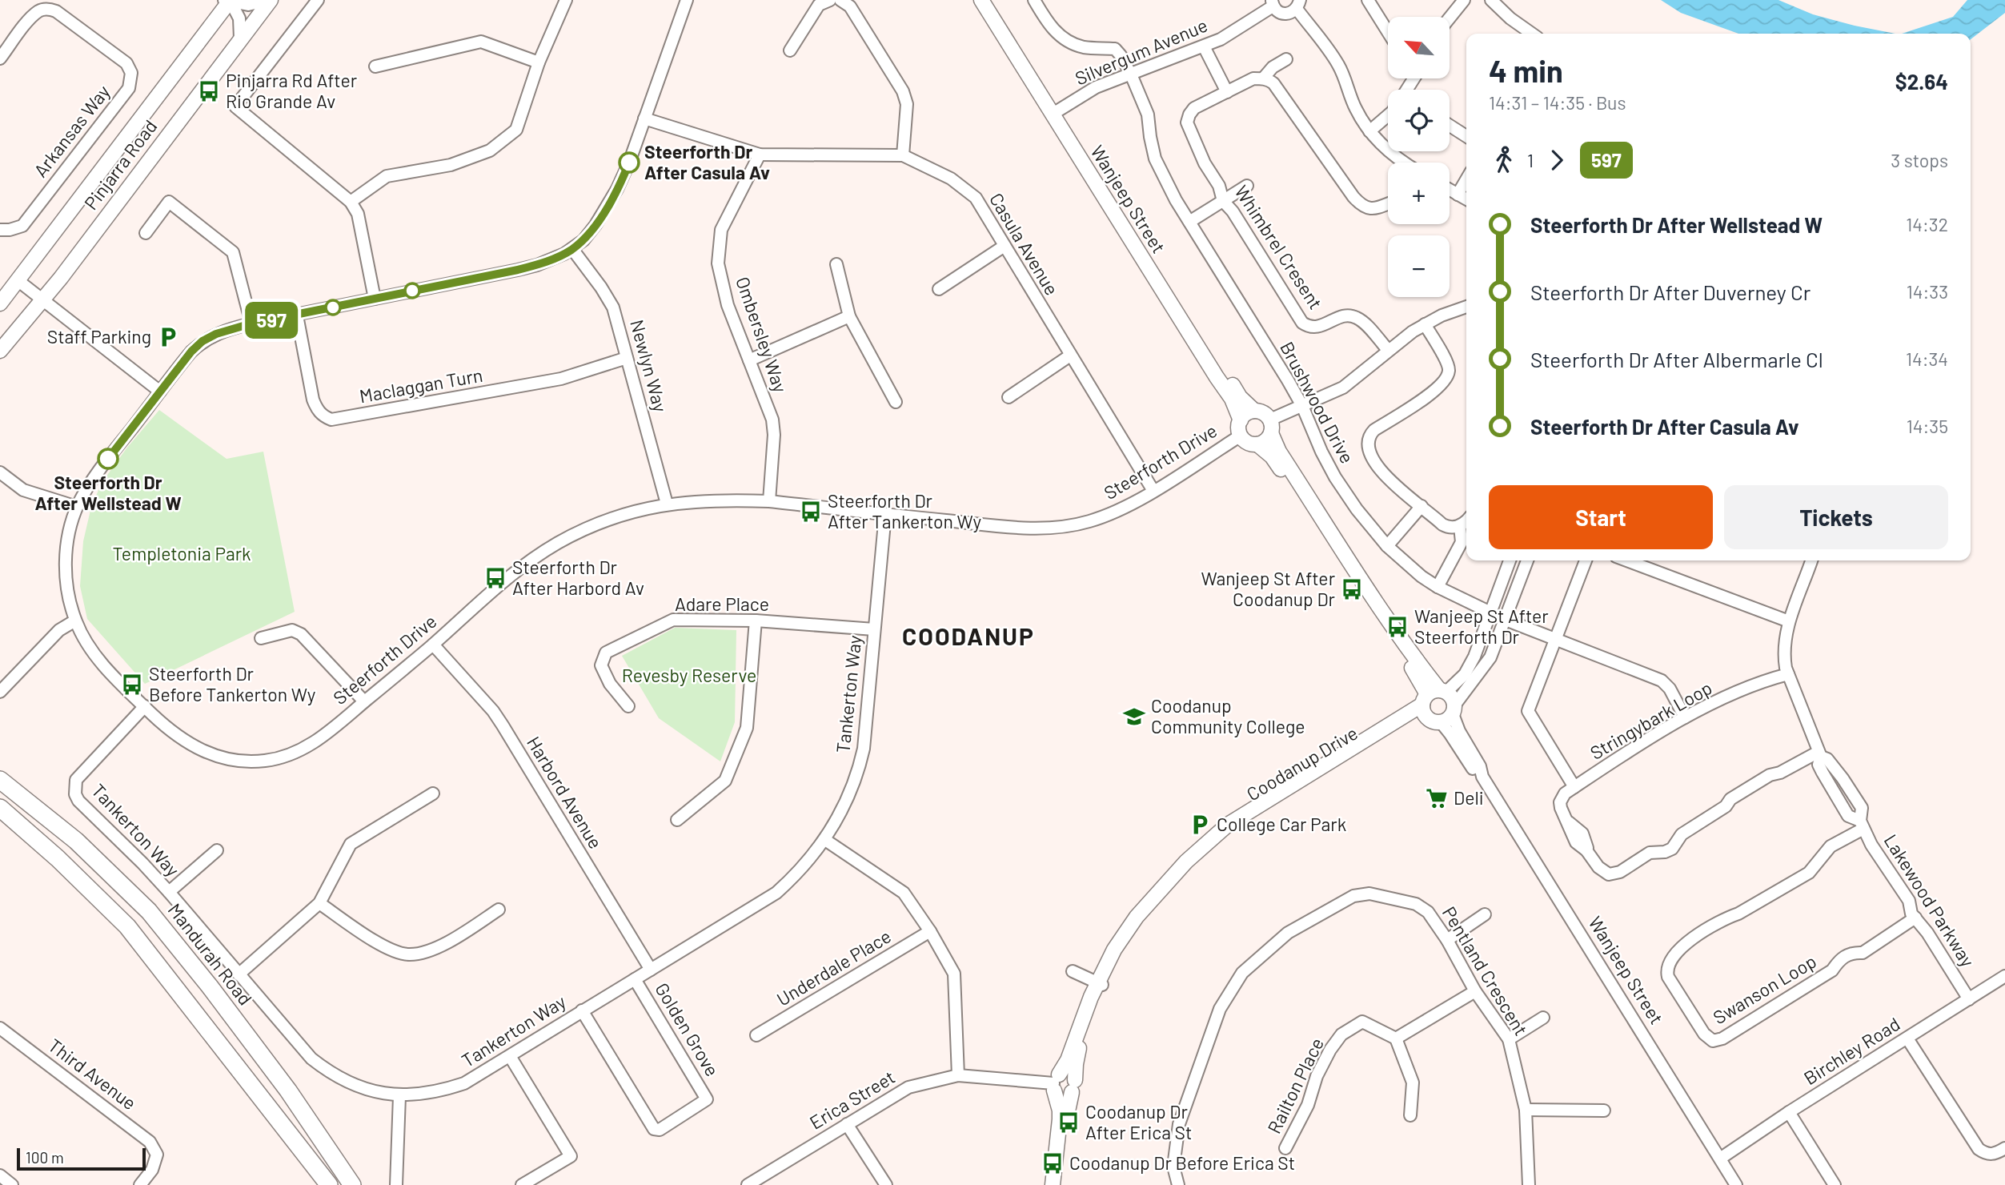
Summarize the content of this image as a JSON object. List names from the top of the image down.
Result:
{
  "streets": {
    "highway": ["Mandurah Road"],
    "main road": ["Pinjarra Road", "Wanjeep Street", "Coodanup Drive"],
    "street": [
      "Silvergum Avenue",
      "Arkansas Way",
      "Casula Avenue",
      "Whimbrel Cresent",
      "Ombersley Way",
      "Newlyn Way",
      "Maclaggan Turn",
      "Brushwood Drive",
      "Steerforth Drive",
      "Adare Place",
      "Tankerton Way",
      "Stringybark Loop",
      "Harbord Avenue",
      "Lakewood Parkway",
      "Underdale Place",
      "Pentland Crescent",
      "Swanson Loop",
      "Golden Grove",
      "Birchley Road",
      "Third Avenue",
      "Railton Place",
      "Erica Street"
    ]
  },
  "crossings": [
    ["Silvergum Avenue", "Wanjeep Street"],
    ["Silvergum Avenue", "Brushwood Drive"],
    ["Wanjeep Street", "Steerforth Drive"],
    ["Wanjeep Street", "Birchley Road"],
    ["Casula Avenue", "Ombersley Way"],
    ["Casula Avenue", "Steerforth Drive"],
    ["Ombersley Way", "Steerforth Drive"],
    ["Newlyn Way", "Maclaggan Turn"],
    ["Newlyn Way", "Steerforth Drive"],
    ["Maclaggan Turn", "Steerforth Drive"],
    ["Brushwood Drive", "Stringybark Loop"],
    ["Steerforth Drive", "Tankerton Way"],
    ["Steerforth Drive", "Harbord Avenue"],
    ["Adare Place", "Tankerton Way"],
    ["Tankerton Way", "Harbord Avenue"],
    ["Tankerton Way", "Golden Grove"],
    ["Stringybark Loop", "Lakewood Parkway"],
    ["Coodanup Drive", "Erica Street"],
    ["Lakewood Parkway", "Swanson Loop"],
    ["Lakewood Parkway", "Birchley Road"]
  ],
  "districts": ["COODANUP"],
  "parks": ["Templetonia Park", "Revesby Reserve"],
  "places": {
    "bus stop": [
      "Pinjarra Rd After Rio Grande Av",
      "Steerforth Dr After Tankerton Wy",
      "Steerforth Dr After Harbord Av",
      "Wanjeep St After Coodanup Dr",
      "Wanjeep St After Steerforth Dr",
      "Steerforth Dr Before Tankerton Wy",
      "Coodanup Dr After Erica St",
      "Coodanup Dr Before Erica St"
    ],
    "other": ["Steerforth Dr After Casula Av", "Steerforth Dr After Wellstead W"],
    "parking": ["Staff Parking", "College Car Park"],
    "school or university": ["Coodanup Community College"],
    "supermarket": ["Deli"]
  },
  "lines": ["bus line 597"],
  "scale_bar": "100 m",
  "north": "top left",
  "page": {
    "on_map": "597",
    "map_buttons": ["+", "−"],
    "heading": ["4 min", "14:31 – 14:35 · Bus", "$2.64"],
    "legs": ["1", "597", "3 stops"],
    "list": [
      {
        "name": "Steerforth Dr After Wellstead W",
        "value": "14:32"
      },
      {
        "name": "Steerforth Dr After Duverney Cr",
        "value": "14:33"
      },
      {
        "name": "Steerforth Dr After Albermarle Cl",
        "value": "14:34"
      },
      {
        "name": "Steerforth Dr After Casula Av",
        "value": "14:35"
      }
    ],
    "buttons": ["Start", "Tickets"],
    "scale": "100 m"
  }
}
